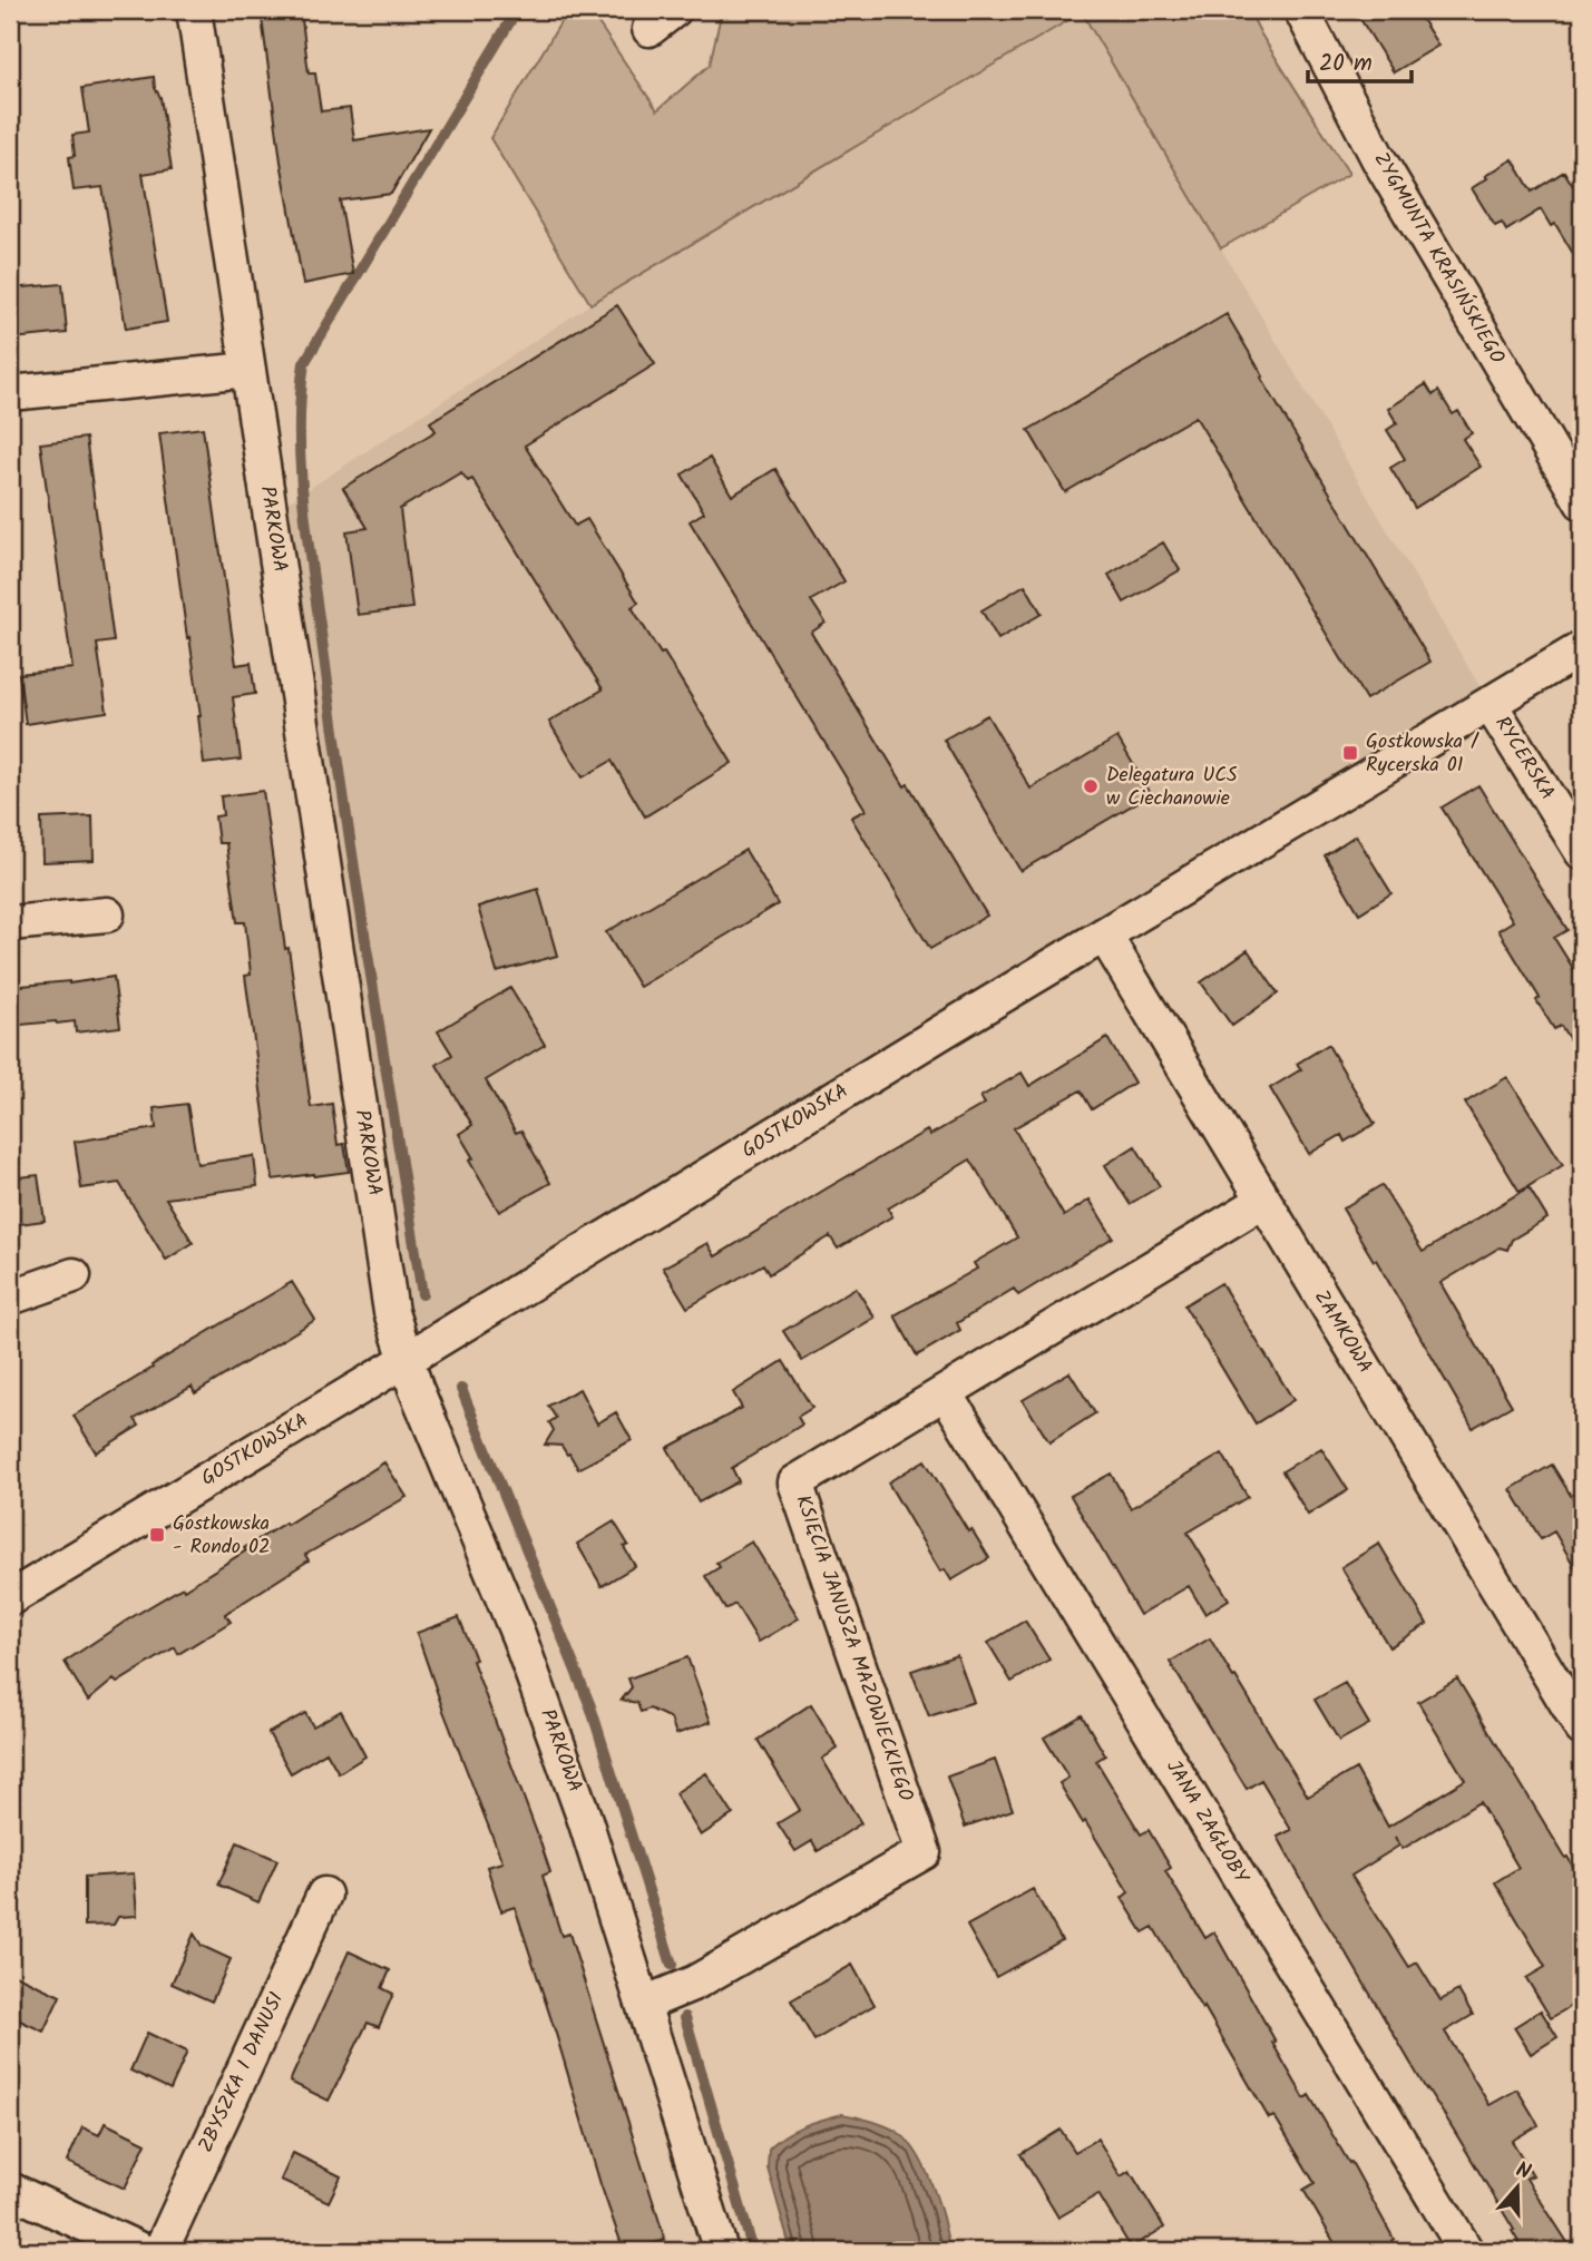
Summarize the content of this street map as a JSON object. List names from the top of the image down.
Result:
{
  "streets": {
    "street": [
      "ZYGMUNTA KRASIŃSKIEGO",
      "PARKOWA",
      "RYCERSKA",
      "GOSTKOWSKA",
      "ZAMKOWA",
      "KSIĘCIA JANUSZA MAZOWIECKIEGO",
      "JANA ZAGŁOBY",
      "ZBYSZKA I DANUSI"
    ]
  },
  "crossings": [
    ["PARKOWA", "GOSTKOWSKA"],
    ["PARKOWA", "KSIĘCIA JANUSZA MAZOWIECKIEGO"],
    ["RYCERSKA", "GOSTKOWSKA"],
    ["GOSTKOWSKA", "ZAMKOWA"],
    ["ZAMKOWA", "KSIĘCIA JANUSZA MAZOWIECKIEGO"],
    ["KSIĘCIA JANUSZA MAZOWIECKIEGO", "JANA ZAGŁOBY"]
  ],
  "places": {
    "transit": ["Gostkowska / Rycerska 01", "Gostkowska - Rondo 02"],
    "other": ["Delegatura UCS w Ciechanowie"]
  },
  "scale_bar": "20 m",
  "north": "top"
}
